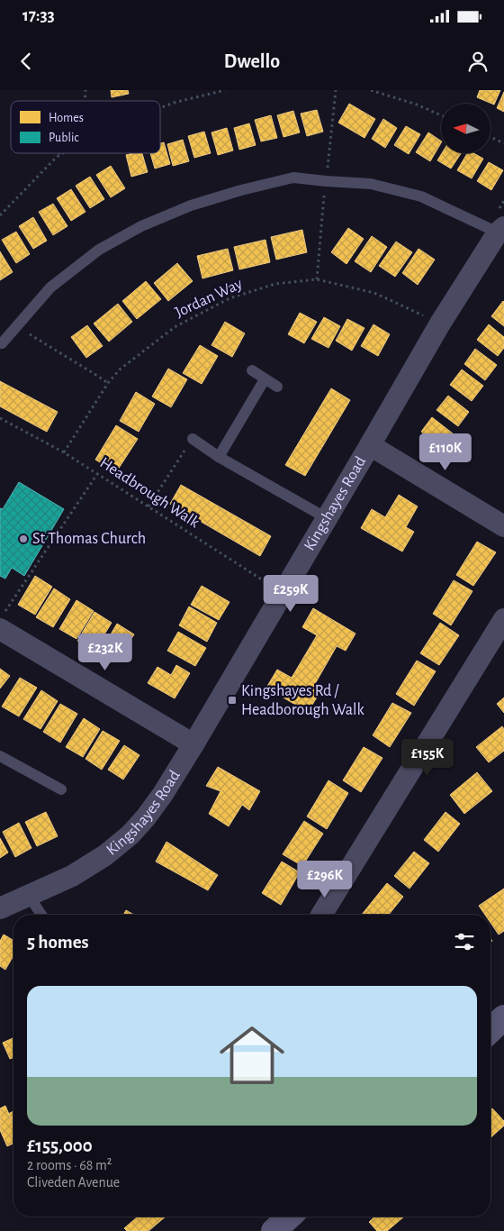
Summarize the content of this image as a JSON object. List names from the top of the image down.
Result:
{
  "streets": {
    "street": ["Kingshayes Road"],
    "path": ["Jordan Way", "Headbrough Walk"]
  },
  "crossings": [
    ["Jordan Way", "Headbrough Walk"],
    ["Jordan Way", "Kingshayes Road"],
    ["Headbrough Walk", "Kingshayes Road"]
  ],
  "places": {
    "other": ["St Thomas Church"],
    "transit": ["Kingshayes Rd / Headborough Walk"]
  },
  "legend": ["Homes", "Public"],
  "north": "left",
  "page": {
    "status": "17:33",
    "header": "Dwello",
    "price": [
      "£110K",
      "£259K",
      "£232K",
      "£155K",
      "£296K"
    ],
    "heading": "5 homes",
    "list": [
      {
        "name": "£155,000",
        "note": "2 rooms · 68 m² · Cliveden Avenue"
      }
    ]
  }
}
